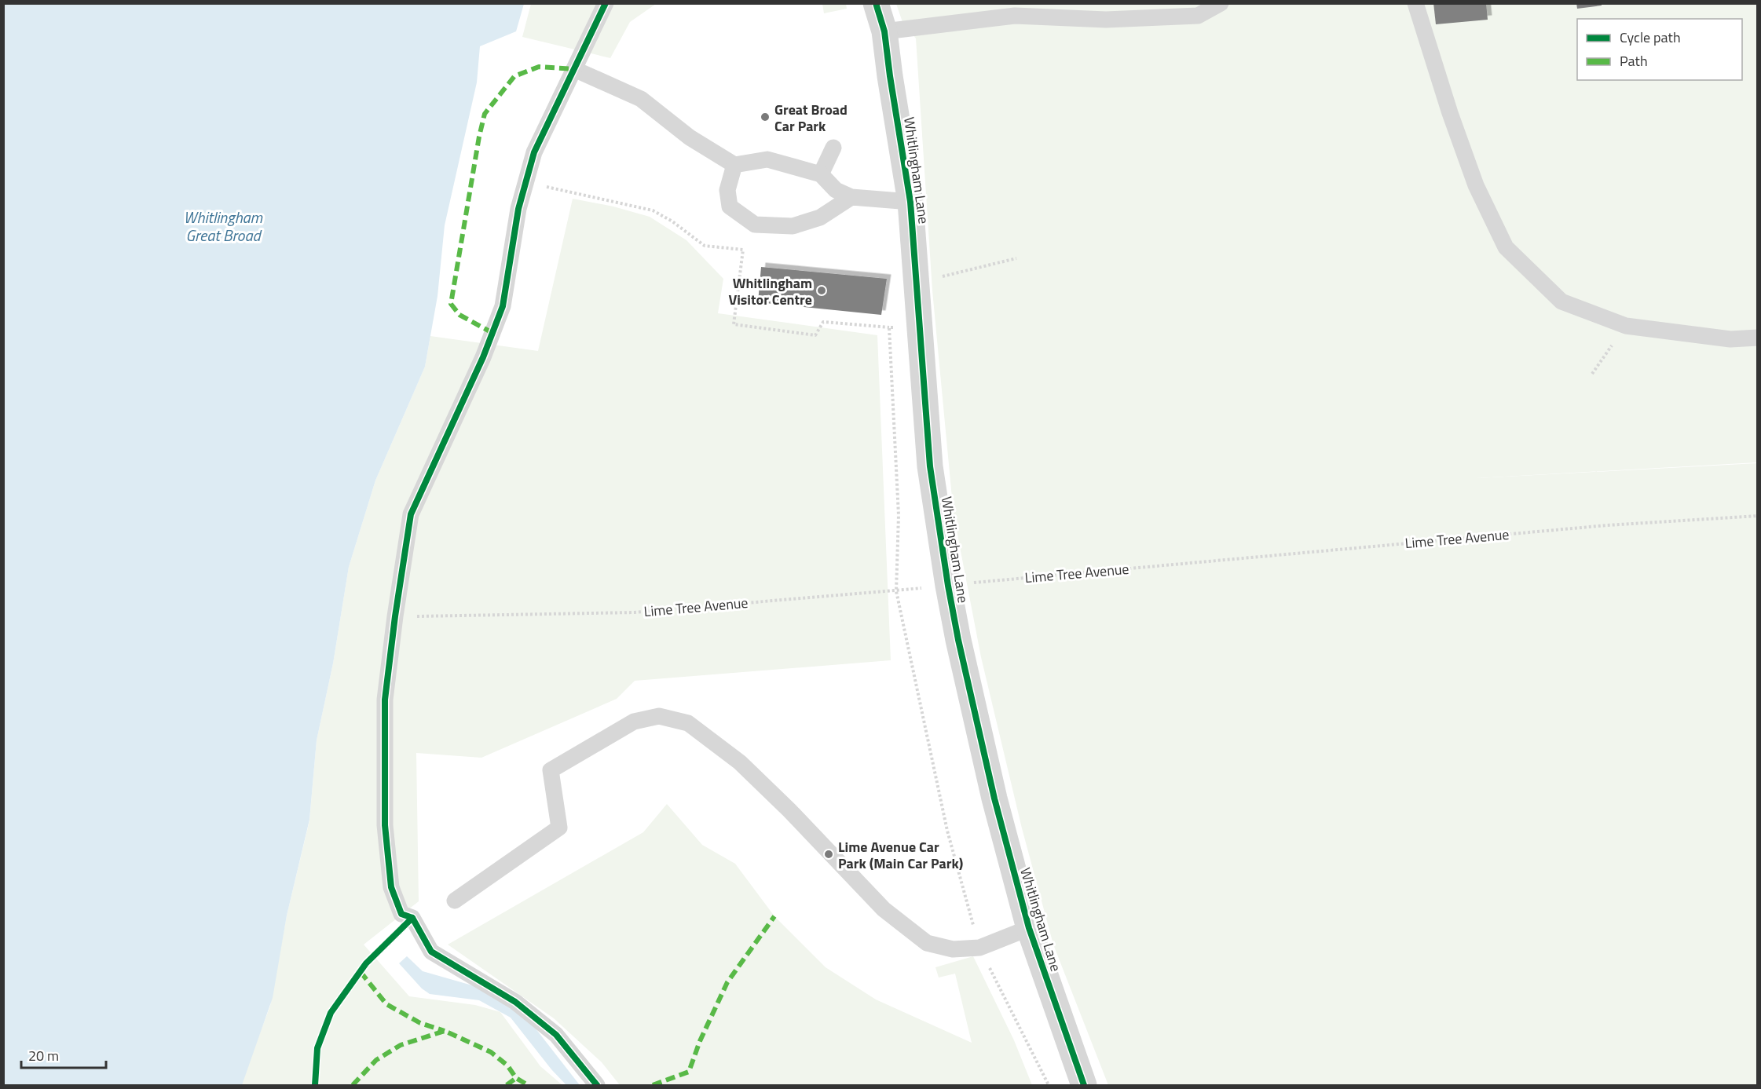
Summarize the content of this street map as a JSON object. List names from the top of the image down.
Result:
{
  "streets": {
    "street": ["Whitlingham Lane"],
    "path": ["Lime Tree Avenue"]
  },
  "crossings": [
    ["Whitlingham Lane", "Lime Tree Avenue"]
  ],
  "water": ["Whitlingham Great Broad"],
  "places": ["Great Broad Car Park", "Whitlingham Visitor Centre", "Lime Avenue Car Park (Main Car Park)"],
  "legend": ["Cycle path", "Path"],
  "scale_bar": "20 m"
}
